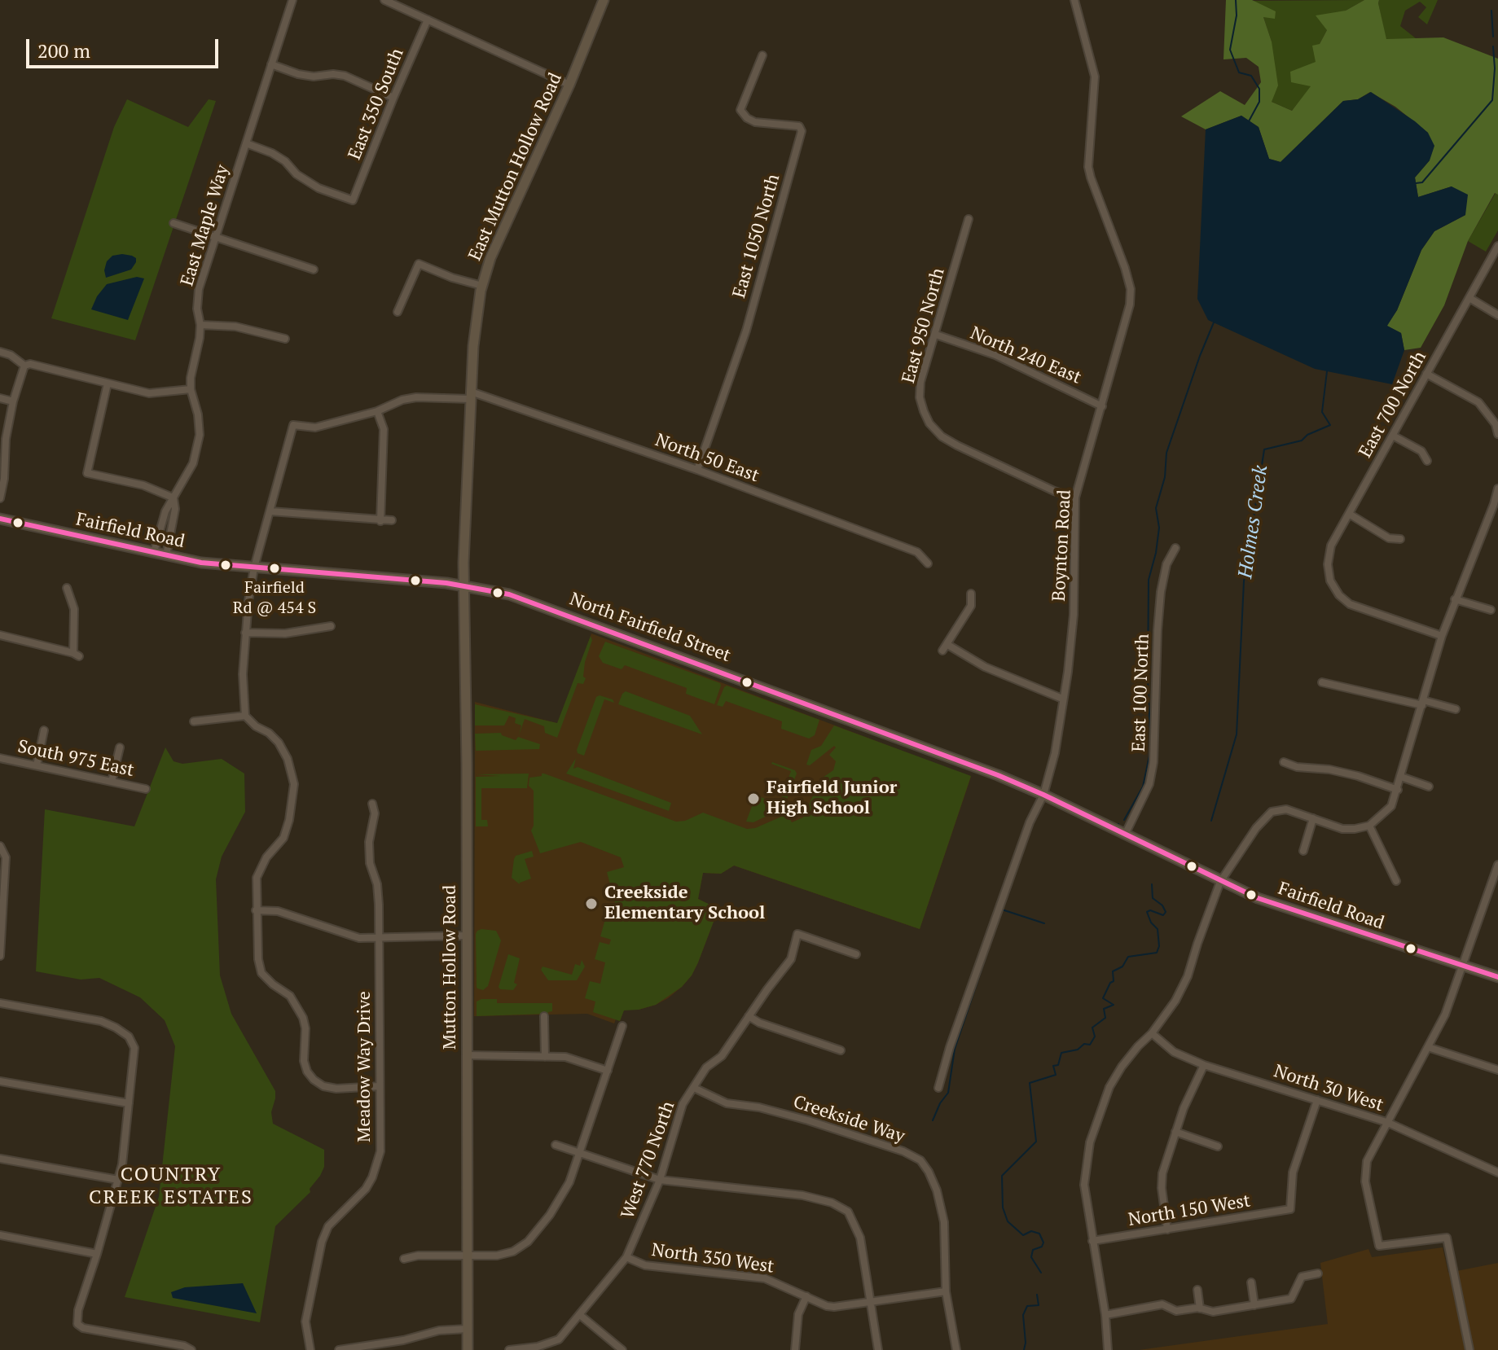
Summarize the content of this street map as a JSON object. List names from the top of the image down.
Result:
{
  "streets": {
    "street": [
      "East 350 South",
      "East Mutton Hollow Road",
      "East Maple Way",
      "East 1050 North",
      "East 950 North",
      "North 240 East",
      "East 700 North",
      "North 50 East",
      "Fairfield Road",
      "Boynton Road",
      "North Fairfield Street",
      "East 100 North",
      "South 975 East",
      "Mutton Hollow Road",
      "Meadow Way Drive",
      "North 30 West",
      "Creekside Way",
      "West 770 North",
      "North 150 West",
      "North 350 West"
    ]
  },
  "crossings": [
    ["East 350 South", "East Maple Way"],
    ["East Mutton Hollow Road", "North 50 East"],
    ["East Mutton Hollow Road", "North Fairfield Street"],
    ["East Mutton Hollow Road", "Mutton Hollow Road"],
    ["East Maple Way", "Fairfield Road"],
    ["East 1050 North", "North 50 East"],
    ["East 950 North", "North 240 East"],
    ["East 950 North", "Boynton Road"],
    ["North 240 East", "Boynton Road"],
    ["Fairfield Road", "North Fairfield Street"],
    ["Fairfield Road", "East 100 North"],
    ["Boynton Road", "North Fairfield Street"],
    ["North Fairfield Street", "East 100 North"],
    ["North Fairfield Street", "Mutton Hollow Road"],
    ["North 30 West", "North 150 West"],
    ["Creekside Way", "West 770 North"],
    ["Creekside Way", "North 350 West"],
    ["West 770 North", "North 350 West"]
  ],
  "districts": ["COUNTRY CREEK ESTATES"],
  "water": ["Holmes Creek"],
  "places": ["Fairfield Rd @ 454 S", "Fairfield Junior High School", "Creekside Elementary School"],
  "scale_bar": "200 m"
}
